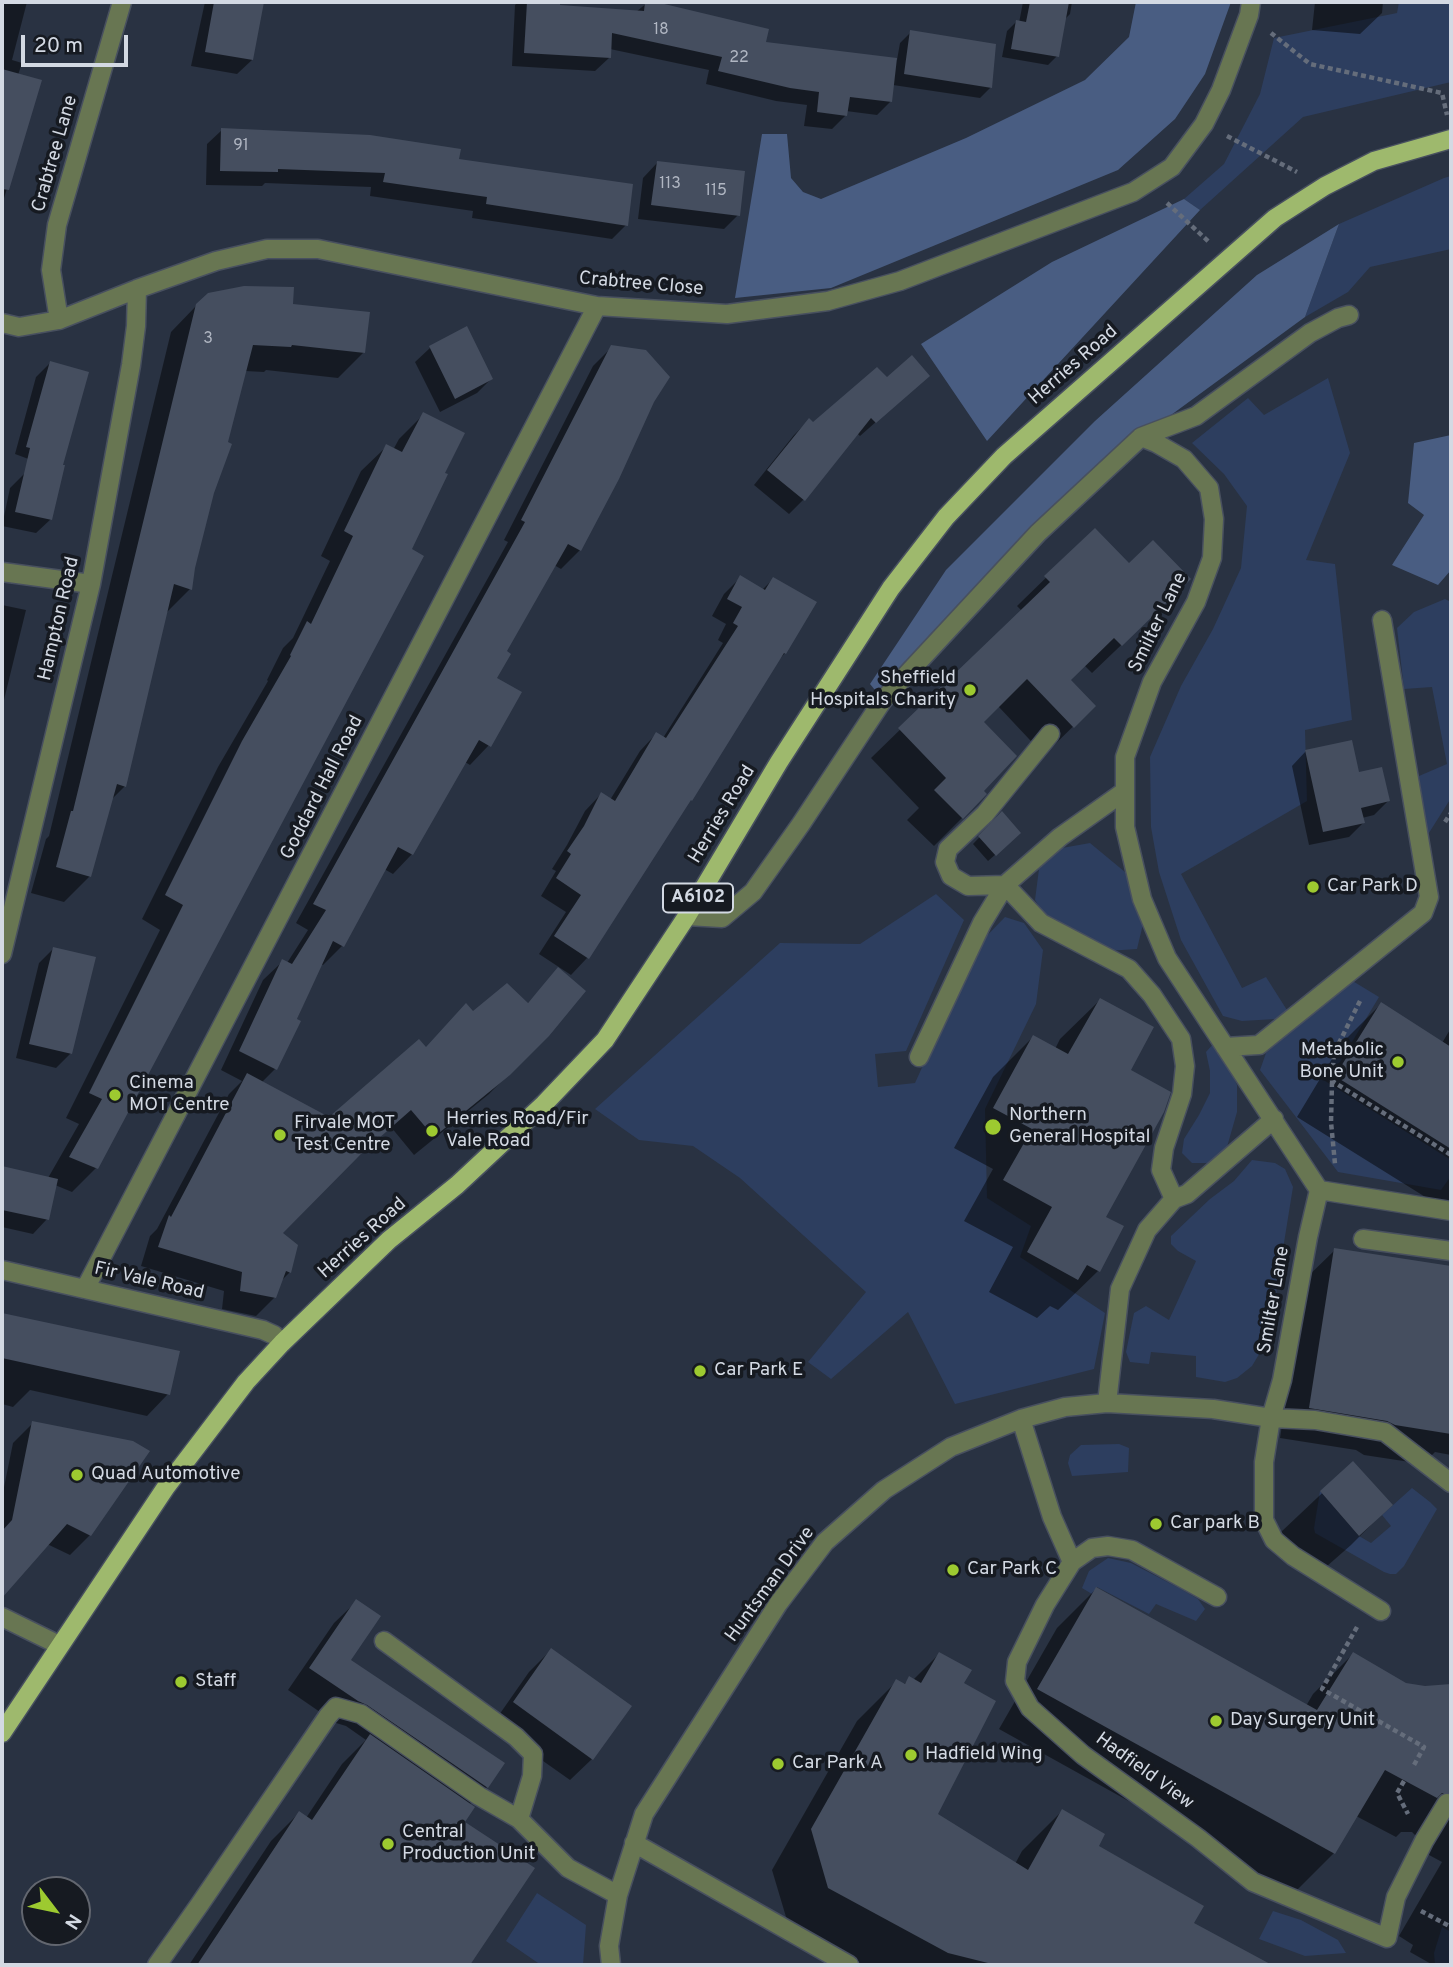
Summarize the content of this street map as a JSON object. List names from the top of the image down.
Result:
{
  "streets": {
    "main road": ["Herries Road", "A6102"],
    "street": [
      "Crabtree Lane",
      "Crabtree Close",
      "Hampton Road",
      "Smilter Lane",
      "Goddard Hall Road",
      "Fir Vale Road",
      "Huntsman Drive",
      "Hadfield View"
    ]
  },
  "crossings": [
    ["Crabtree Lane", "Crabtree Close"],
    ["Crabtree Close", "Hampton Road"],
    ["Crabtree Close", "Goddard Hall Road"],
    ["Herries Road", "Fir Vale Road"],
    ["Smilter Lane", "Huntsman Drive"],
    ["Goddard Hall Road", "Fir Vale Road"]
  ],
  "places": [
    "Sheffield Hospitals Charity",
    "Car Park D",
    "Metabolic Bone Unit",
    "Cinema MOT Centre",
    "Northern General Hospital",
    "Herries Road/Fir Vale Road",
    "Firvale MOT Test Centre",
    "Car Park E",
    "Quad Automotive",
    "Car park B",
    "Car Park C",
    "Staff",
    "Day Surgery Unit",
    "Hadfield Wing",
    "Car Park A",
    "Central Production Unit"
  ],
  "house_numbers": [
    "18",
    "22",
    "91",
    "113",
    "115",
    "3"
  ],
  "scale_bar": "20 m",
  "north": "bottom right"
}
